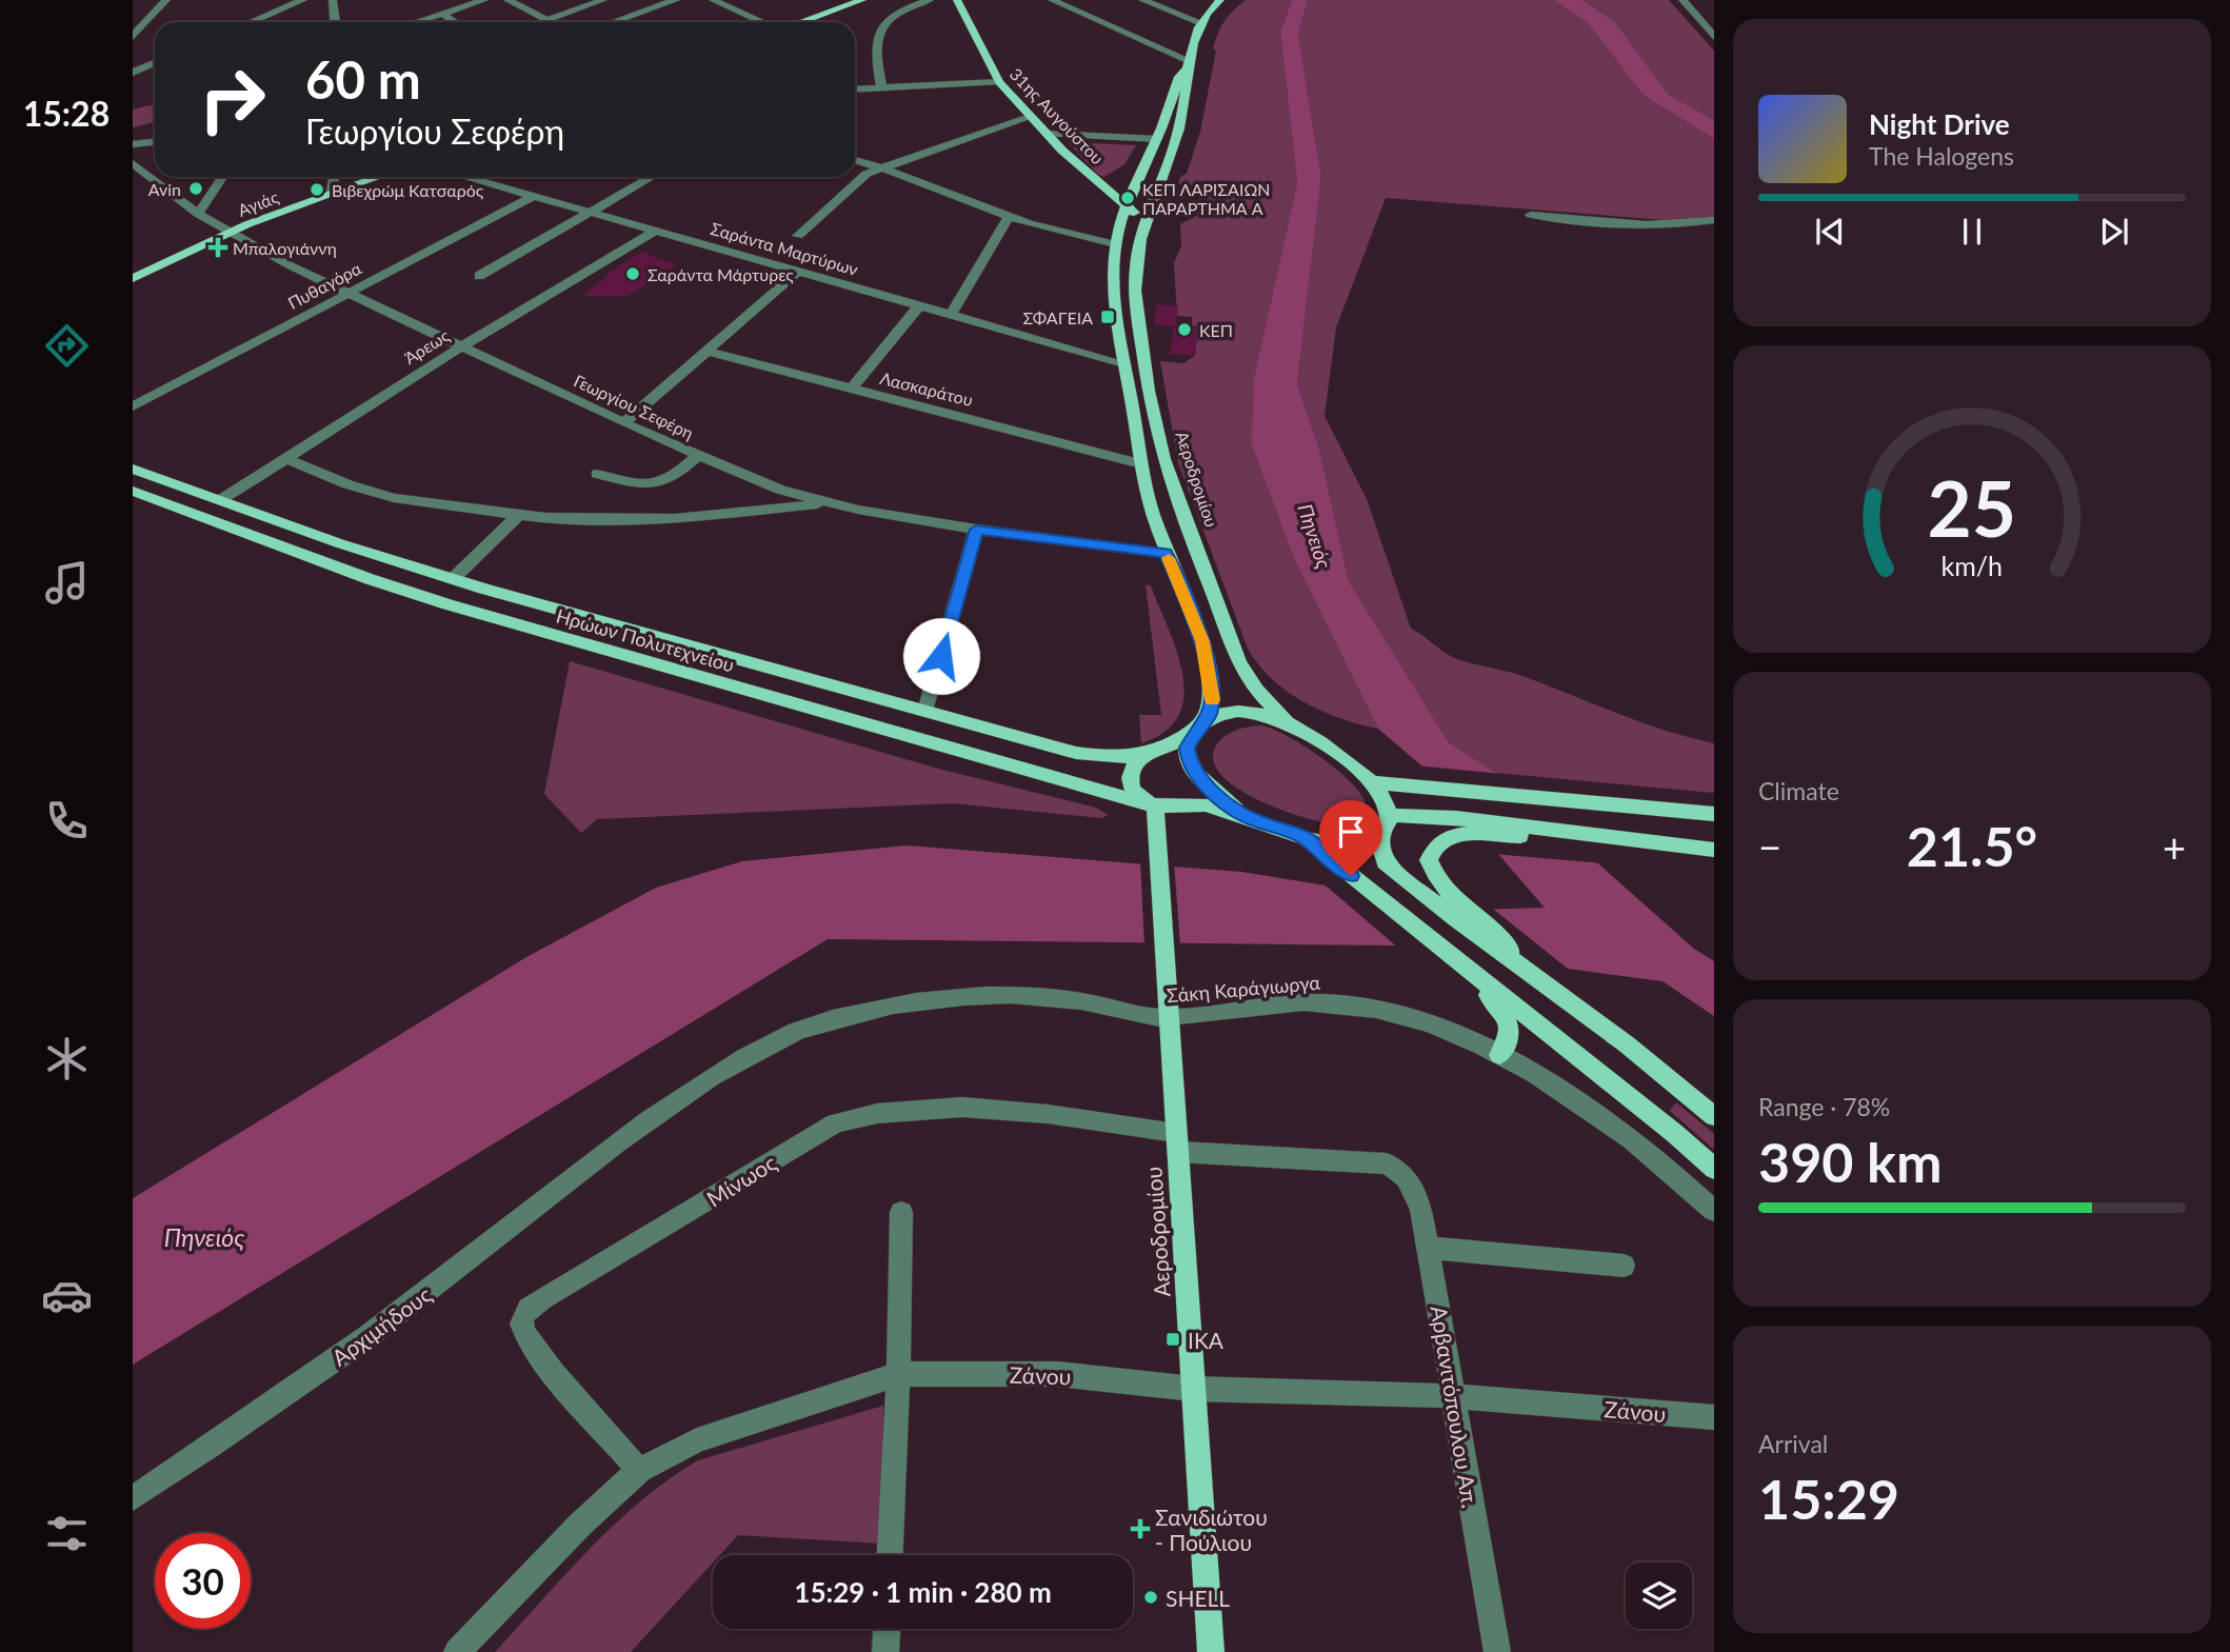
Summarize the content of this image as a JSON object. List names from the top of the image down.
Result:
{
  "streets": {
    "main road": [
      "31ης Αυγούστου",
      "Αγιάς",
      "Αεροδρομίου",
      "Ηρώων Πολυτεχνείου"
    ],
    "street": [
      "Σαράντα Μαρτύρων",
      "Πυθαγόρα",
      "Άρεως",
      "Λασκαράτου",
      "Γεωργίου Σεφέρη",
      "Σάκη Καράγιωργα",
      "Μίνωος",
      "Αρχιμήδους",
      "Ζάνου",
      "Αρβανιτόπουλου Απ."
    ]
  },
  "crossings": [
    ["Αγιάς", "Γεωργίου Σεφέρη"],
    ["Σαράντα Μαρτύρων", "Πυθαγόρα"],
    ["Σαράντα Μαρτύρων", "Άρεως"],
    ["Πυθαγόρα", "Γεωργίου Σεφέρη"],
    ["Άρεως", "Γεωργίου Σεφέρη"],
    ["Άρεως", "Ηρώων Πολυτεχνείου"],
    ["Αεροδρομίου", "Ηρώων Πολυτεχνείου"],
    ["Αεροδρομίου", "Σάκη Καράγιωργα"],
    ["Αεροδρομίου", "Μίνωος"],
    ["Αεροδρομίου", "Ζάνου"],
    ["Σάκη Καράγιωργα", "Αρχιμήδους"],
    ["Μίνωος", "Ζάνου"],
    ["Μίνωος", "Αρβανιτόπουλου Απ."],
    ["Ζάνου", "Αρβανιτόπουλου Απ."]
  ],
  "water": ["Πηνειός"],
  "places": {
    "other": [
      "Avin",
      "Βιβεχρώμ Κατσαρός",
      "ΚΕΠ ΛΑΡΙΣΑΙΩΝ ΠΑΡΑΡΤΗΜΑ A",
      "Σαράντα Μάρτυρες",
      "ΚΕΠ",
      "SHELL"
    ],
    "health": ["Μπαλογιάννη", "Σανιδιώτου - Πούλιου"],
    "transit": ["ΣΦΑΓΕΙΑ", "ΙΚΑ"]
  },
  "page": {
    "tabs": "15:28",
    "turn": ["60 m", "Γεωργίου Σεφέρη"],
    "song": ["Night Drive", "The Halogens"],
    "tile": [
      "Climate",
      ["Range · 78%", "390 km"],
      ["Arrival", "15:29"]
    ],
    "heat": ["−", "21.5°", "+"],
    "limit": "30",
    "trip": "15:29 · 1 min · 280 m",
    "gauge": ["25", "km/h"]
  }
}
